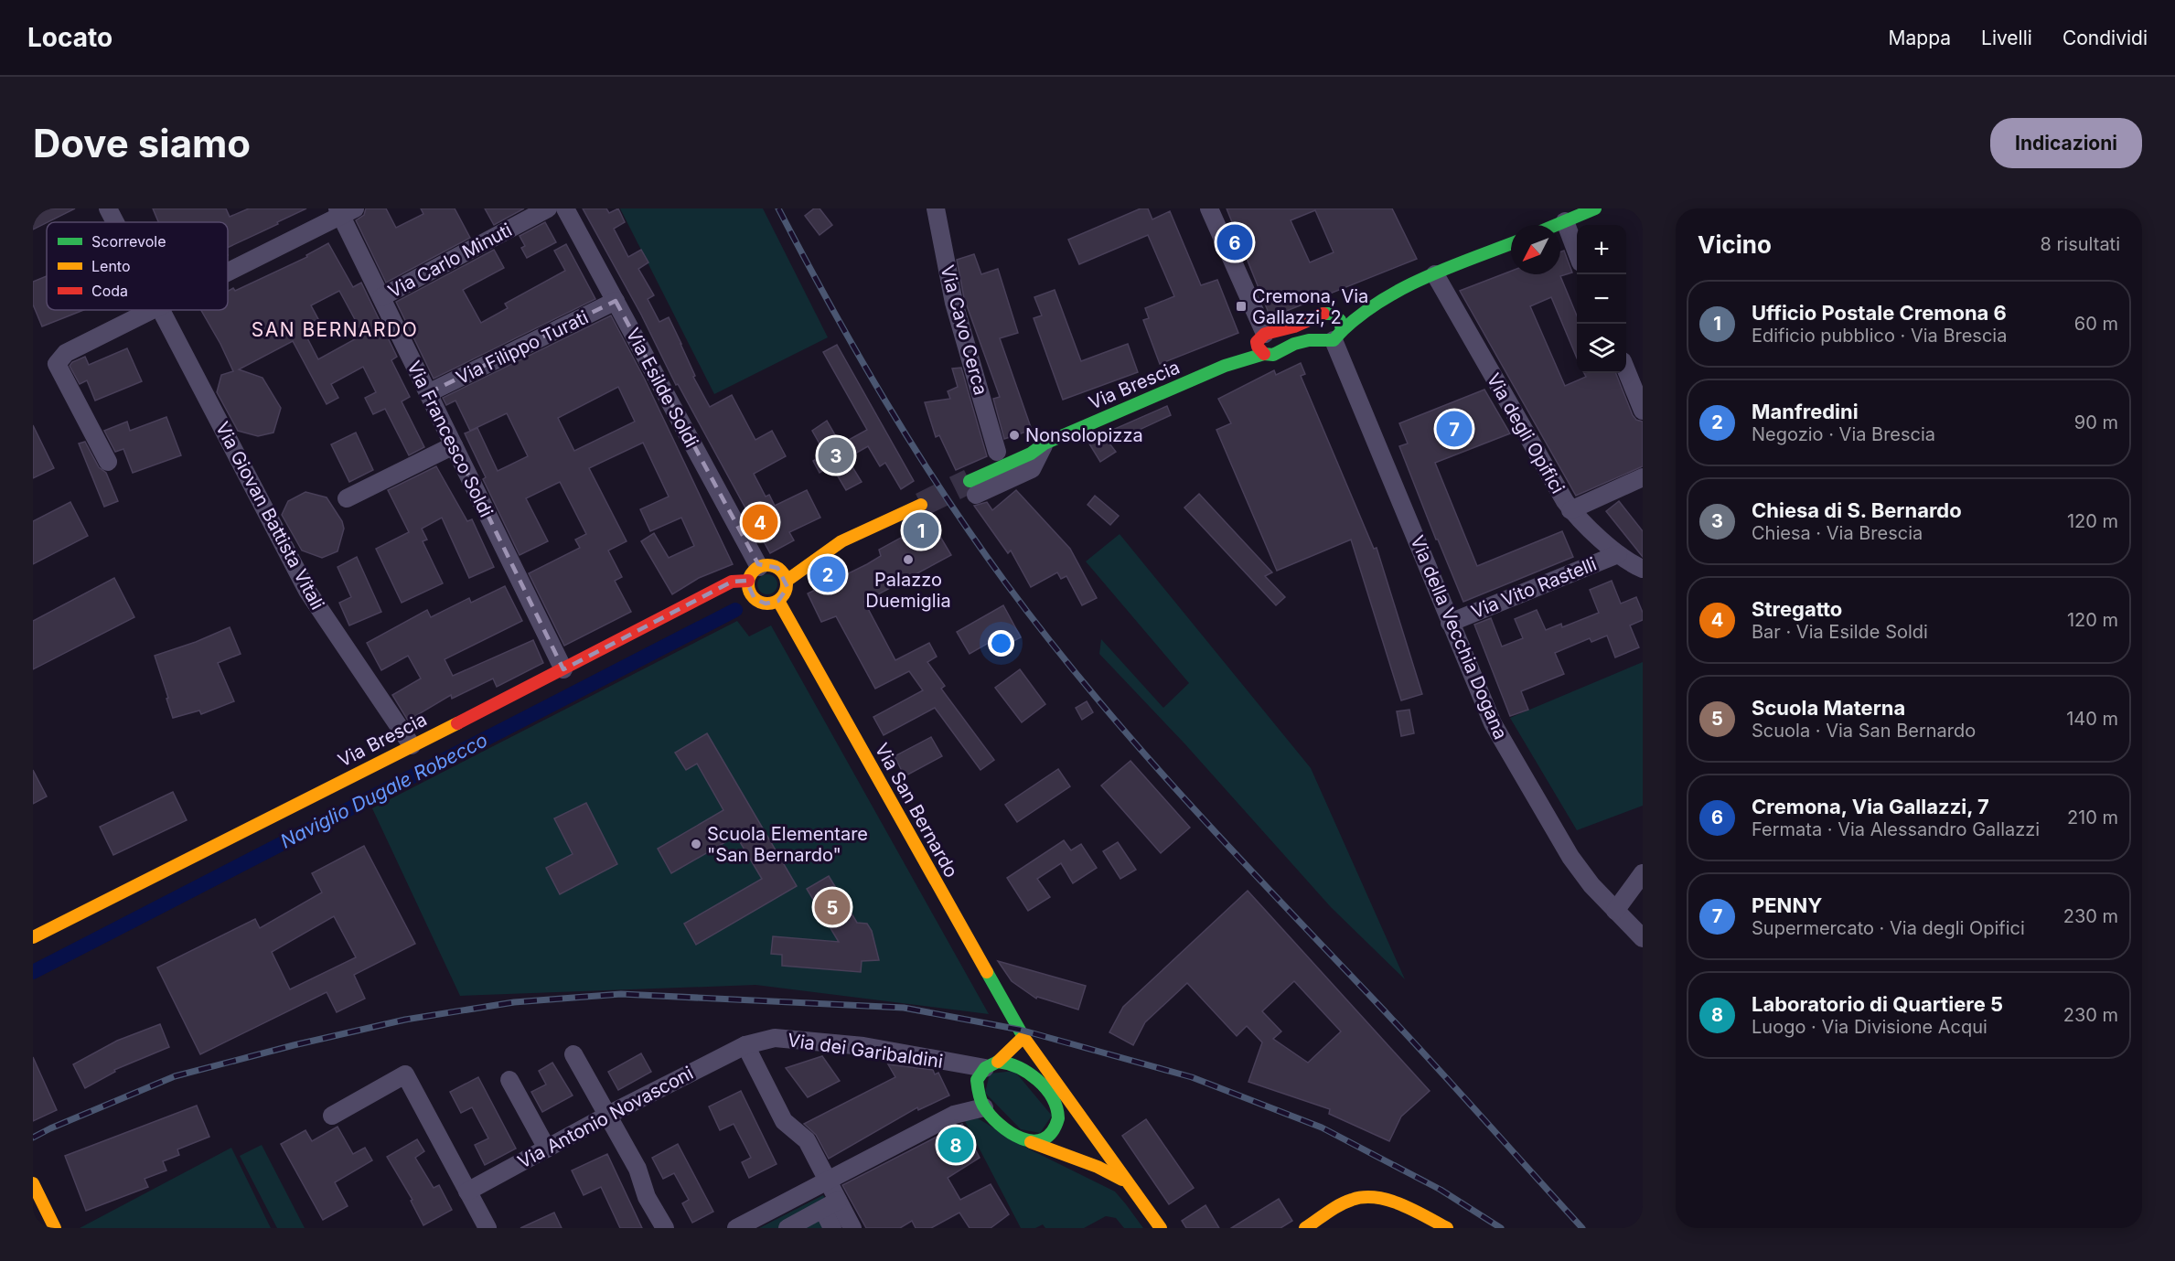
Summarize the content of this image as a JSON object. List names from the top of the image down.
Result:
{
  "streets": {
    "main road": ["Via Brescia", "Via San Bernardo"],
    "street": [
      "Via Carlo Minuti",
      "Via Cavo Cerca",
      "Via Filippo Turati",
      "Via Esilde Soldi",
      "Via degli Opifici",
      "Via Francesco Soldi",
      "Via Giovan Battista Vitali",
      "Via Vito Rastelli",
      "Via della Vecchia Dogana",
      "Via dei Garibaldini",
      "Via Antonio Novasconi"
    ]
  },
  "crossings": [
    ["Via Carlo Minuti", "Via Francesco Soldi"],
    ["Via Filippo Turati", "Via Esilde Soldi"],
    ["Via Filippo Turati", "Via Francesco Soldi"],
    ["Via Brescia", "Via Esilde Soldi"],
    ["Via Brescia", "Via degli Opifici"],
    ["Via Brescia", "Via Francesco Soldi"],
    ["Via Brescia", "Via Giovan Battista Vitali"],
    ["Via Brescia", "Via della Vecchia Dogana"],
    ["Via Brescia", "Via San Bernardo"],
    ["Via Esilde Soldi", "Via San Bernardo"],
    ["Via degli Opifici", "Via Vito Rastelli"],
    ["Via Vito Rastelli", "Via della Vecchia Dogana"],
    ["Via dei Garibaldini", "Via Antonio Novasconi"]
  ],
  "districts": ["SAN BERNARDO"],
  "water": ["Naviglio Dugale Robecco"],
  "places": {
    "transit": ["Cremona, Via Gallazzi, 2"],
    "other": ["Nonsolopizza", "Palazzo Duemiglia", "Scuola Elementare \"San Bernardo\""]
  },
  "legend": ["Scorrevole", "Lento", "Coda"],
  "north": "bottom left",
  "page": {
    "header": "Locato",
    "nav": ["Mappa", "Livelli", "Condividi"],
    "buttons": "Indicazioni",
    "title": "Dove siamo",
    "heading": ["Vicino", "8 risultati"],
    "pins": [
      "6",
      "7",
      "3",
      "4",
      "1",
      "2",
      "5",
      "8"
    ],
    "map_buttons": ["+", "−"],
    "list": [
      {
        "mark": "1",
        "name": "Ufficio Postale Cremona 6",
        "note": "Edificio pubblico · Via Brescia",
        "value": "60 m"
      },
      {
        "mark": "2",
        "name": "Manfredini",
        "note": "Negozio · Via Brescia",
        "value": "90 m"
      },
      {
        "mark": "3",
        "name": "Chiesa di S. Bernardo",
        "note": "Chiesa · Via Brescia",
        "value": "120 m"
      },
      {
        "mark": "4",
        "name": "Stregatto",
        "note": "Bar · Via Esilde Soldi",
        "value": "120 m"
      },
      {
        "mark": "5",
        "name": "Scuola Materna",
        "note": "Scuola · Via San Bernardo",
        "value": "140 m"
      },
      {
        "mark": "6",
        "name": "Cremona, Via Gallazzi, 7",
        "note": "Fermata · Via Alessandro Gallazzi",
        "value": "210 m"
      },
      {
        "mark": "7",
        "name": "PENNY",
        "note": "Supermercato · Via degli Opifici",
        "value": "230 m"
      },
      {
        "mark": "8",
        "name": "Laboratorio di Quartiere 5",
        "note": "Luogo · Via Divisione Acqui",
        "value": "230 m"
      }
    ]
  }
}
